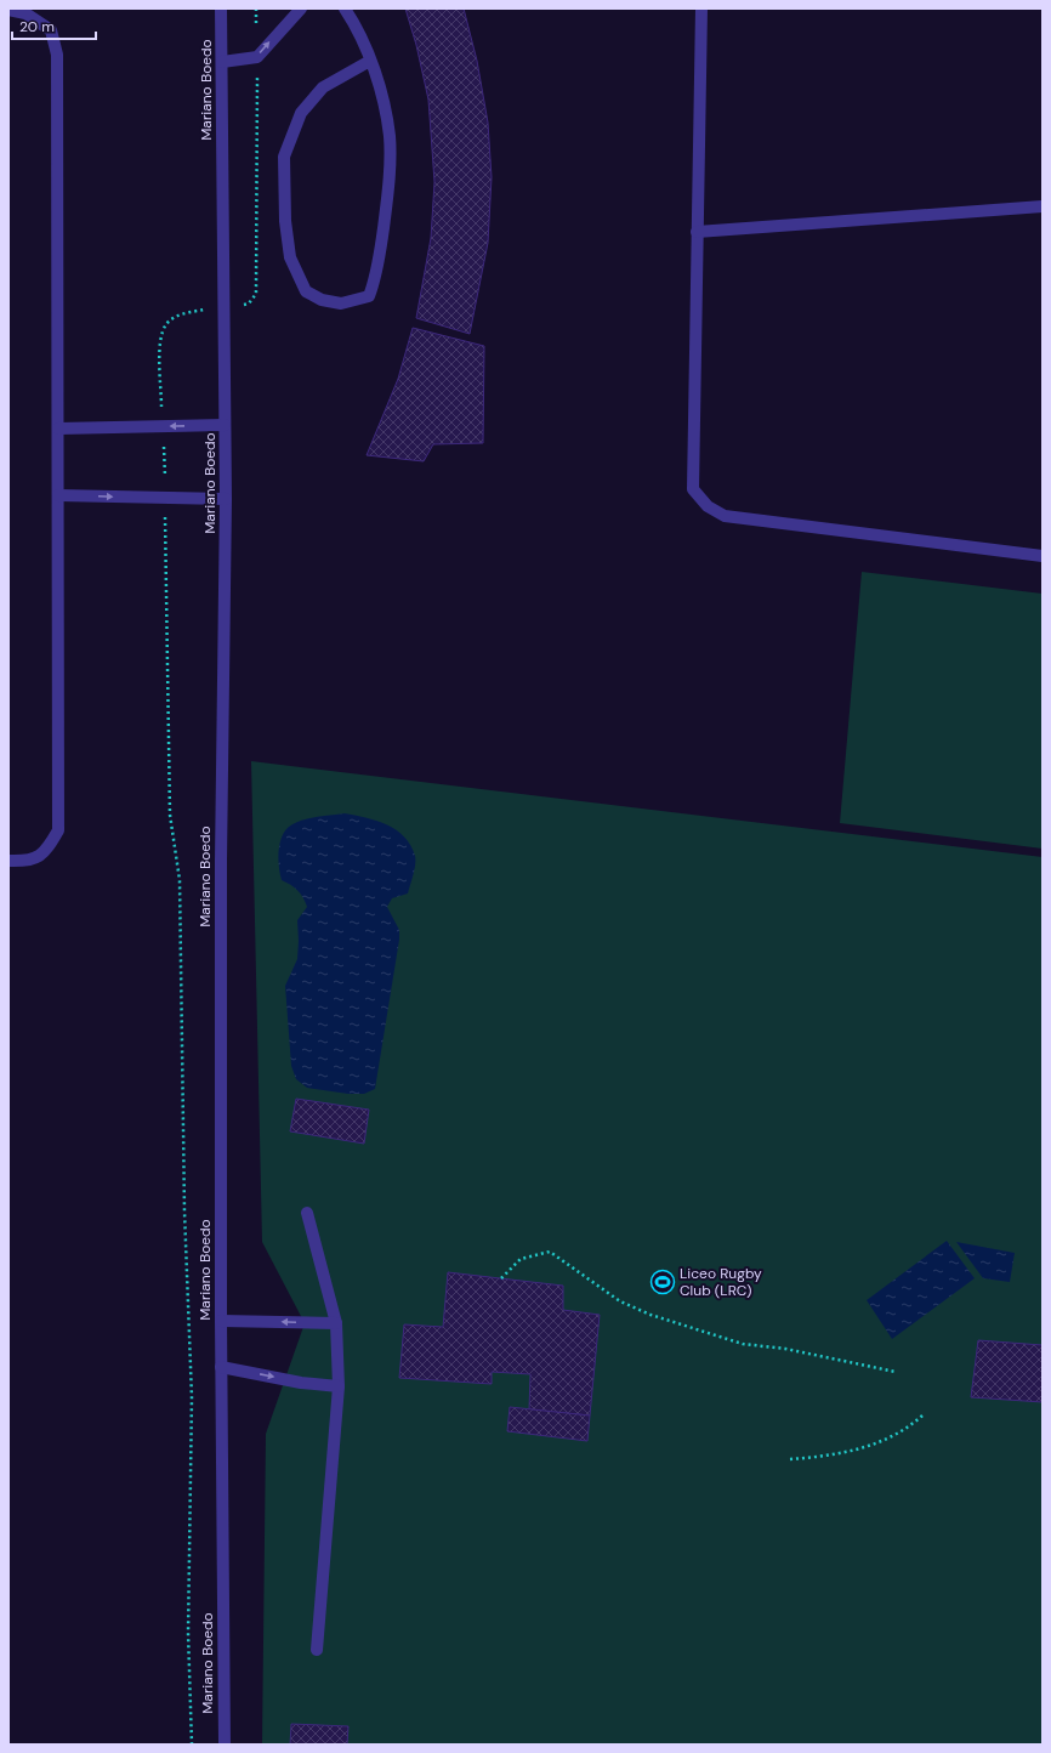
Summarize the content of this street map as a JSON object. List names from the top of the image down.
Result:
{
  "streets": {
    "street": ["Mariano Boedo"]
  },
  "places": {
    "sports": ["Liceo Rugby Club (LRC)"]
  },
  "scale_bar": "20 m"
}
